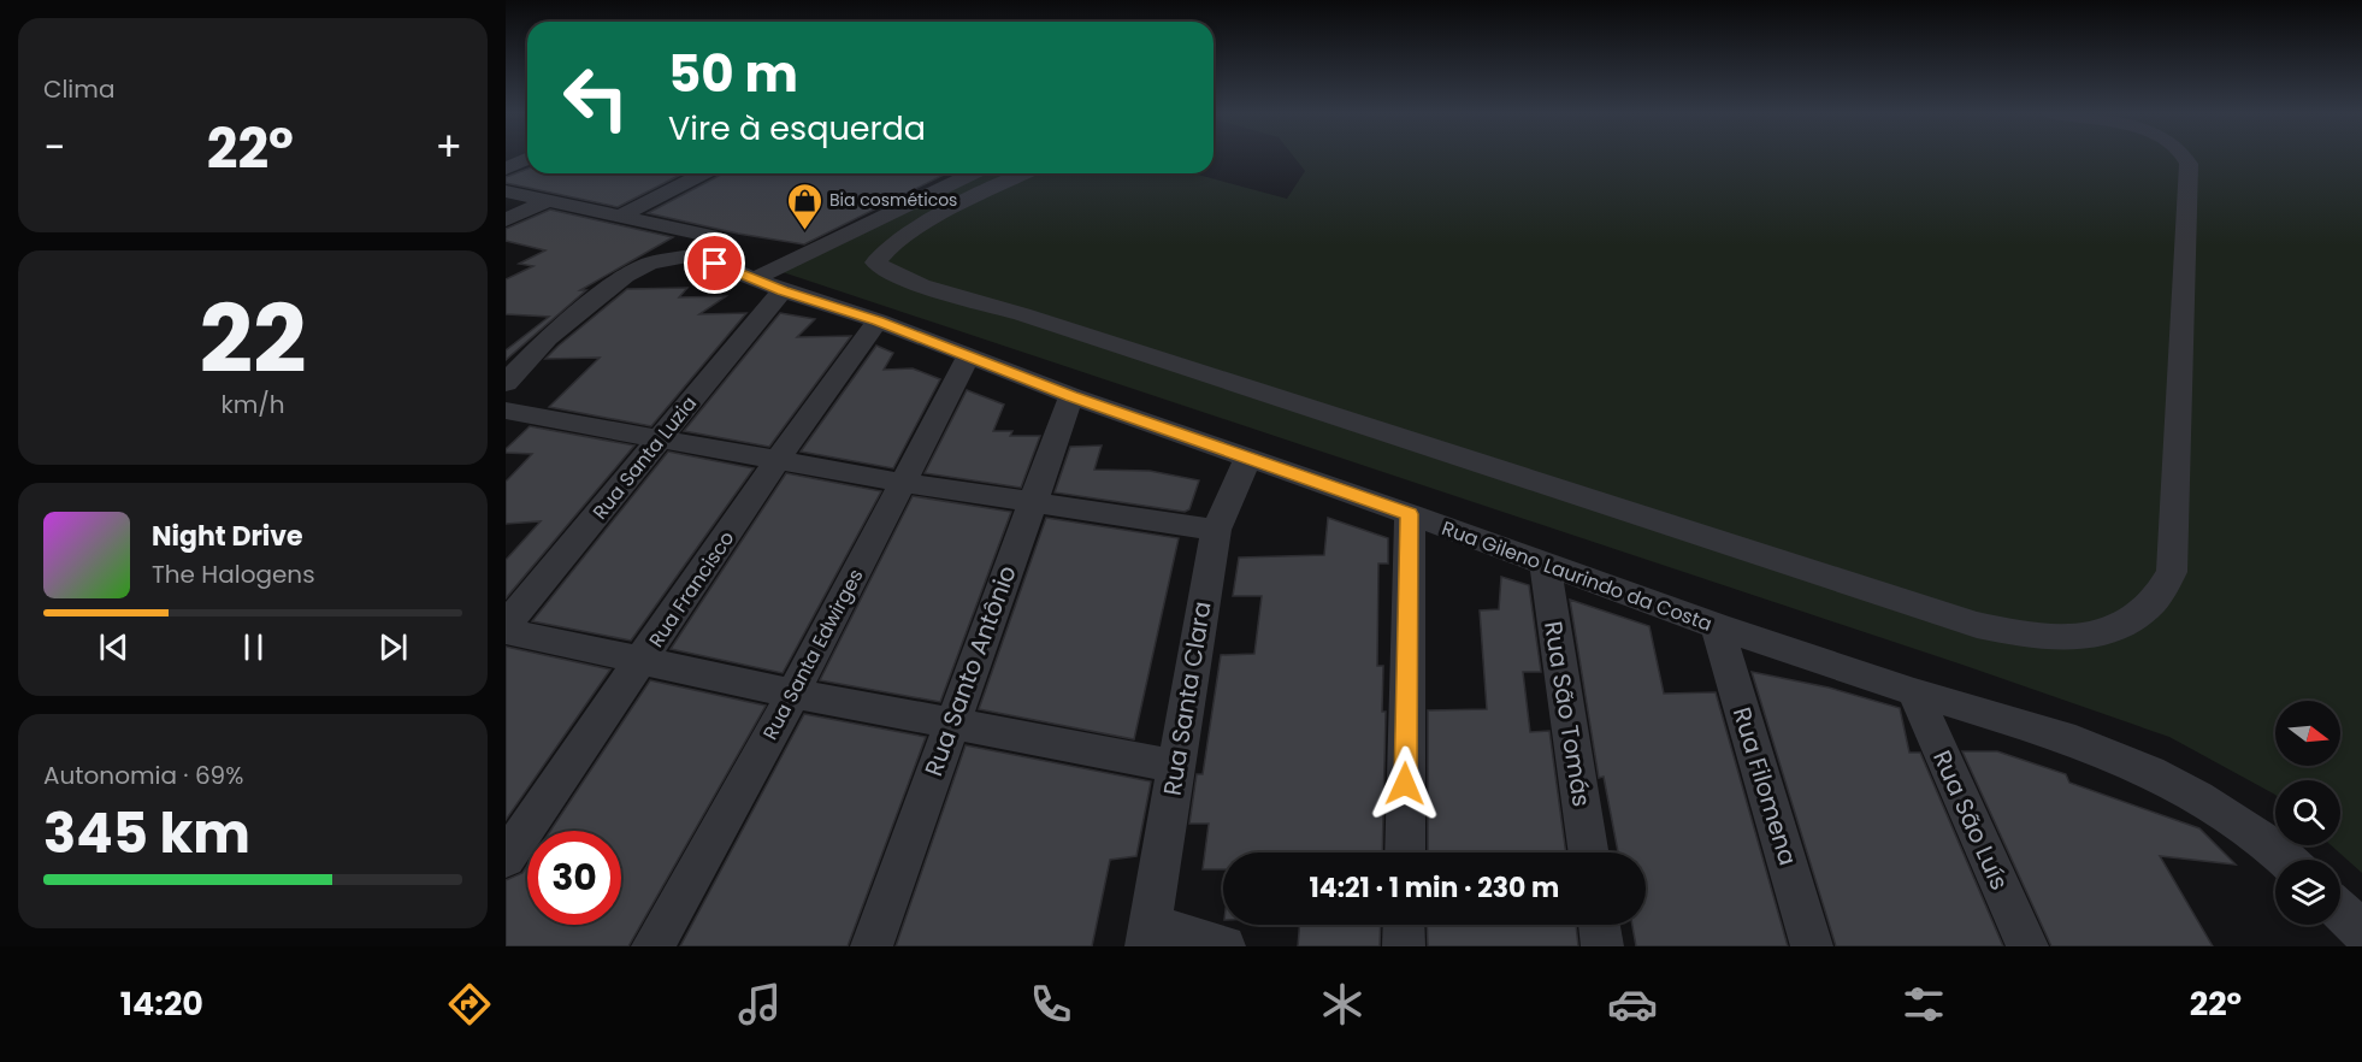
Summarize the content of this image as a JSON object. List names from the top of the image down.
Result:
{
  "streets": {
    "street": [
      "Rua Santa Luzia",
      "Rua Gileno Laurindo da Costa",
      "Rua Francisco",
      "Rua Santa Edwirges",
      "Rua Santo Antônio",
      "Rua Santa Clara",
      "Rua São Tomás",
      "Rua Filomena",
      "Rua São Luís"
    ]
  },
  "crossings": [
    ["Rua Santa Luzia", "Rua Gileno Laurindo da Costa"],
    ["Rua Gileno Laurindo da Costa", "Rua Francisco"],
    ["Rua Gileno Laurindo da Costa", "Rua Santa Edwirges"],
    ["Rua Gileno Laurindo da Costa", "Rua Santo Antônio"],
    ["Rua Gileno Laurindo da Costa", "Rua Santa Clara"],
    ["Rua Gileno Laurindo da Costa", "Rua São Tomás"],
    ["Rua Gileno Laurindo da Costa", "Rua Filomena"],
    ["Rua Gileno Laurindo da Costa", "Rua São Luís"]
  ],
  "places": {
    "shop": ["Bia cosméticos"]
  },
  "north": "right",
  "page": {
    "tile": [
      "Clima",
      ["22", "km/h"],
      ["Autonomia · 69%", "345 km"]
    ],
    "turn": ["50 m", "Vire à esquerda"],
    "heat": ["−", "22°", "+"],
    "song": ["Night Drive", "The Halogens"],
    "limit": "30",
    "trip": "14:21 · 1 min · 230 m",
    "tabs": ["14:20", "22°"]
  }
}
